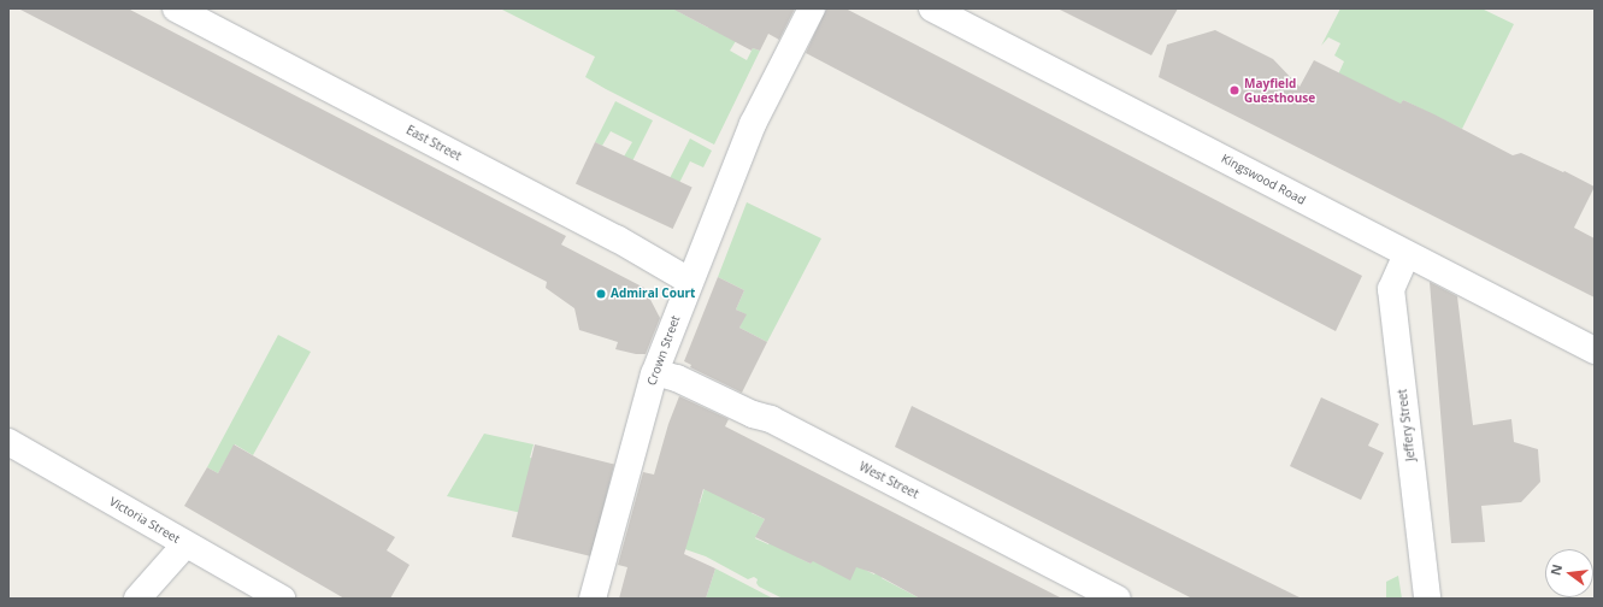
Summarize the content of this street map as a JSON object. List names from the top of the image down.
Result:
{
  "streets": {
    "street": [
      "East Street",
      "Kingswood Road",
      "Crown Street",
      "Jeffery Street",
      "West Street",
      "Victoria Street"
    ]
  },
  "crossings": [
    ["East Street", "Crown Street"],
    ["Kingswood Road", "Jeffery Street"],
    ["Crown Street", "West Street"]
  ],
  "places": ["Mayfield Guesthouse", "Admiral Court"],
  "north": "left"
}
